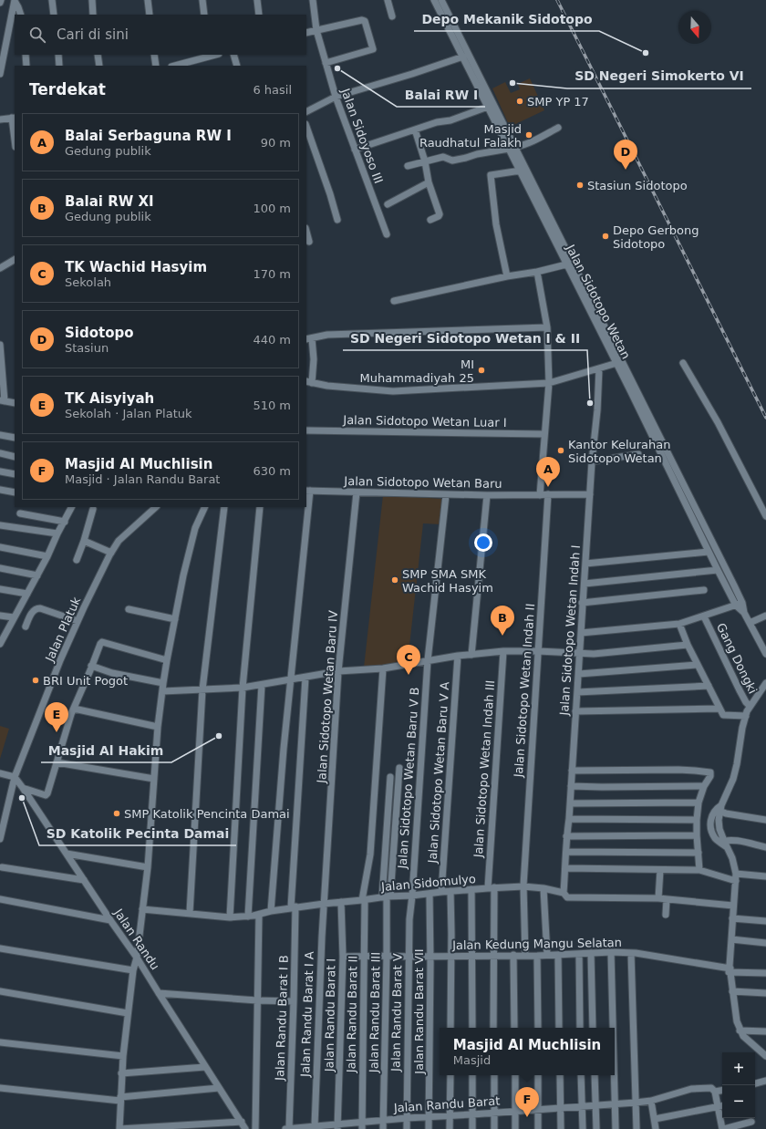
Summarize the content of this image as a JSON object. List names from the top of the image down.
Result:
{
  "streets": {
    "street": [
      "Jalan Sidoyoso III",
      "Jalan Sidotopo Wetan",
      "Jalan Sidotopo Wetan Luar I",
      "Jalan Sidotopo Wetan Baru",
      "Jalan Platuk",
      "Jalan Sidotopo Wetan Indah I",
      "Gang Dongki",
      "Jalan Sidotopo Wetan Indah II",
      "Jalan Sidotopo Wetan Baru IV",
      "Jalan Sidotopo Wetan Indah III",
      "Jalan Sidotopo Wetan Baru V A",
      "Jalan Sidotopo Wetan Baru V B",
      "Jalan Sidomulyo",
      "Jalan Randu",
      "Jalan Kedung Mangu Selatan",
      "Jalan Randu Barat VII",
      "Jalan Randu Barat III",
      "Jalan Randu Barat V",
      "Jalan Randu Barat I A",
      "Jalan Randu Barat II",
      "Jalan Randu Barat I",
      "Jalan Randu Barat I B",
      "Jalan Randu Barat"
    ]
  },
  "crossings": [
    ["Jalan Sidotopo Wetan", "Gang Dongki"],
    ["Jalan Sidotopo Wetan Baru", "Jalan Sidotopo Wetan Indah I"],
    ["Jalan Sidotopo Wetan Baru", "Jalan Sidotopo Wetan Indah II"],
    ["Jalan Sidotopo Wetan Baru", "Jalan Sidotopo Wetan Baru IV"],
    ["Jalan Sidotopo Wetan Baru", "Jalan Sidotopo Wetan Baru V B"],
    ["Jalan Platuk", "Jalan Randu"],
    ["Jalan Sidotopo Wetan Indah I", "Jalan Sidomulyo"],
    ["Jalan Sidotopo Wetan Indah II", "Jalan Sidomulyo"],
    ["Jalan Sidotopo Wetan Indah II", "Jalan Kedung Mangu Selatan"],
    ["Jalan Sidotopo Wetan Baru IV", "Jalan Sidomulyo"],
    ["Jalan Sidotopo Wetan Baru IV", "Jalan Randu Barat I A"],
    ["Jalan Sidotopo Wetan Indah III", "Jalan Sidomulyo"],
    ["Jalan Sidotopo Wetan Indah III", "Jalan Kedung Mangu Selatan"],
    ["Jalan Sidotopo Wetan Baru V A", "Jalan Sidomulyo"],
    ["Jalan Sidotopo Wetan Baru V B", "Jalan Sidomulyo"],
    ["Jalan Sidotopo Wetan Baru V B", "Jalan Randu Barat V"],
    ["Jalan Sidomulyo", "Jalan Randu Barat VII"],
    ["Jalan Sidomulyo", "Jalan Randu Barat III"],
    ["Jalan Sidomulyo", "Jalan Randu Barat V"],
    ["Jalan Sidomulyo", "Jalan Randu Barat I A"],
    ["Jalan Sidomulyo", "Jalan Randu Barat II"],
    ["Jalan Sidomulyo", "Jalan Randu Barat I"],
    ["Jalan Sidomulyo", "Jalan Randu Barat I B"],
    ["Jalan Kedung Mangu Selatan", "Jalan Randu Barat VII"],
    ["Jalan Kedung Mangu Selatan", "Jalan Randu Barat III"],
    ["Jalan Kedung Mangu Selatan", "Jalan Randu Barat V"],
    ["Jalan Kedung Mangu Selatan", "Jalan Randu Barat II"],
    ["Jalan Kedung Mangu Selatan", "Jalan Randu Barat I"],
    ["Jalan Randu Barat VII", "Jalan Randu Barat"],
    ["Jalan Randu Barat III", "Jalan Randu Barat"],
    ["Jalan Randu Barat V", "Jalan Randu Barat"],
    ["Jalan Randu Barat I A", "Jalan Randu Barat"],
    ["Jalan Randu Barat II", "Jalan Randu Barat"],
    ["Jalan Randu Barat I", "Jalan Randu Barat"],
    ["Jalan Randu Barat I B", "Jalan Randu Barat"]
  ],
  "places": [
    "Depo Mekanik Sidotopo",
    "Balai RW I",
    "SD Negeri Simokerto VI",
    "SMP YP 17",
    "Masjid Raudhatul Falakh",
    "Stasiun Sidotopo",
    "Depo Gerbong Sidotopo",
    "MI Muhammadiyah 25",
    "SD Negeri Sidotopo Wetan I & II",
    "Kantor Kelurahan Sidotopo Wetan",
    "SMP SMA SMK Wachid Hasyim",
    "BRI Unit Pogot",
    "Masjid Al Hakim",
    "SD Katolik Pecinta Damai",
    "SMP Katolik Pencinta Damai"
  ],
  "north": "bottom",
  "page": {
    "search": "Cari di sini",
    "heading": ["Terdekat", "6 hasil"],
    "list": [
      {
        "mark": "A",
        "name": "Balai Serbaguna RW I",
        "note": "Gedung publik",
        "value": "90 m"
      },
      {
        "mark": "B",
        "name": "Balai RW XI",
        "note": "Gedung publik",
        "value": "100 m"
      },
      {
        "mark": "C",
        "name": "TK Wachid Hasyim",
        "note": "Sekolah",
        "value": "170 m"
      },
      {
        "mark": "D",
        "name": "Sidotopo",
        "note": "Stasiun",
        "value": "440 m"
      },
      {
        "mark": "E",
        "name": "TK Aisyiyah",
        "note": "Sekolah · Jalan Platuk",
        "value": "510 m"
      },
      {
        "mark": "F",
        "name": "Masjid Al Muchlisin",
        "note": "Masjid · Jalan Randu Barat",
        "value": "630 m"
      }
    ],
    "pins": [
      "D",
      "A",
      "B",
      "C",
      "E",
      "F"
    ],
    "popup": ["Masjid Al Muchlisin", "Masjid"],
    "map_buttons": ["+", "−"]
  }
}
